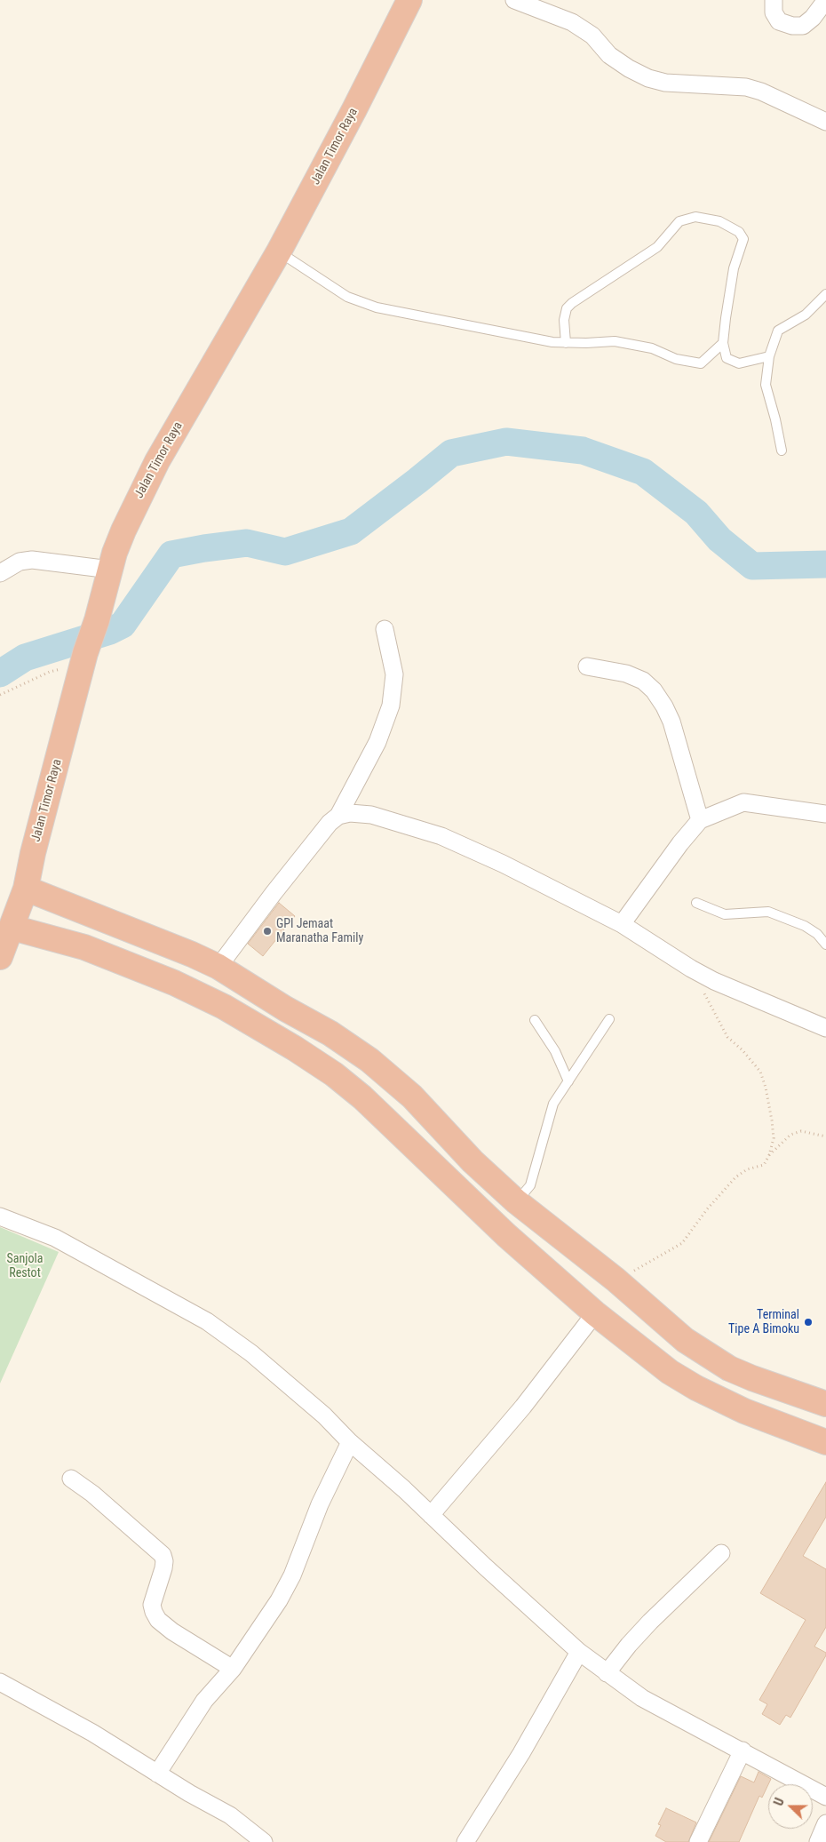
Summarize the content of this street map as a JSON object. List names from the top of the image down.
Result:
{
  "streets": {
    "highway": ["Jalan Timor Raya"]
  },
  "parks": ["Sanjola Restot"],
  "places": ["GPI Jemaat Maranatha Family", "Terminal Tipe A Bimoku"],
  "north": "left"
}
